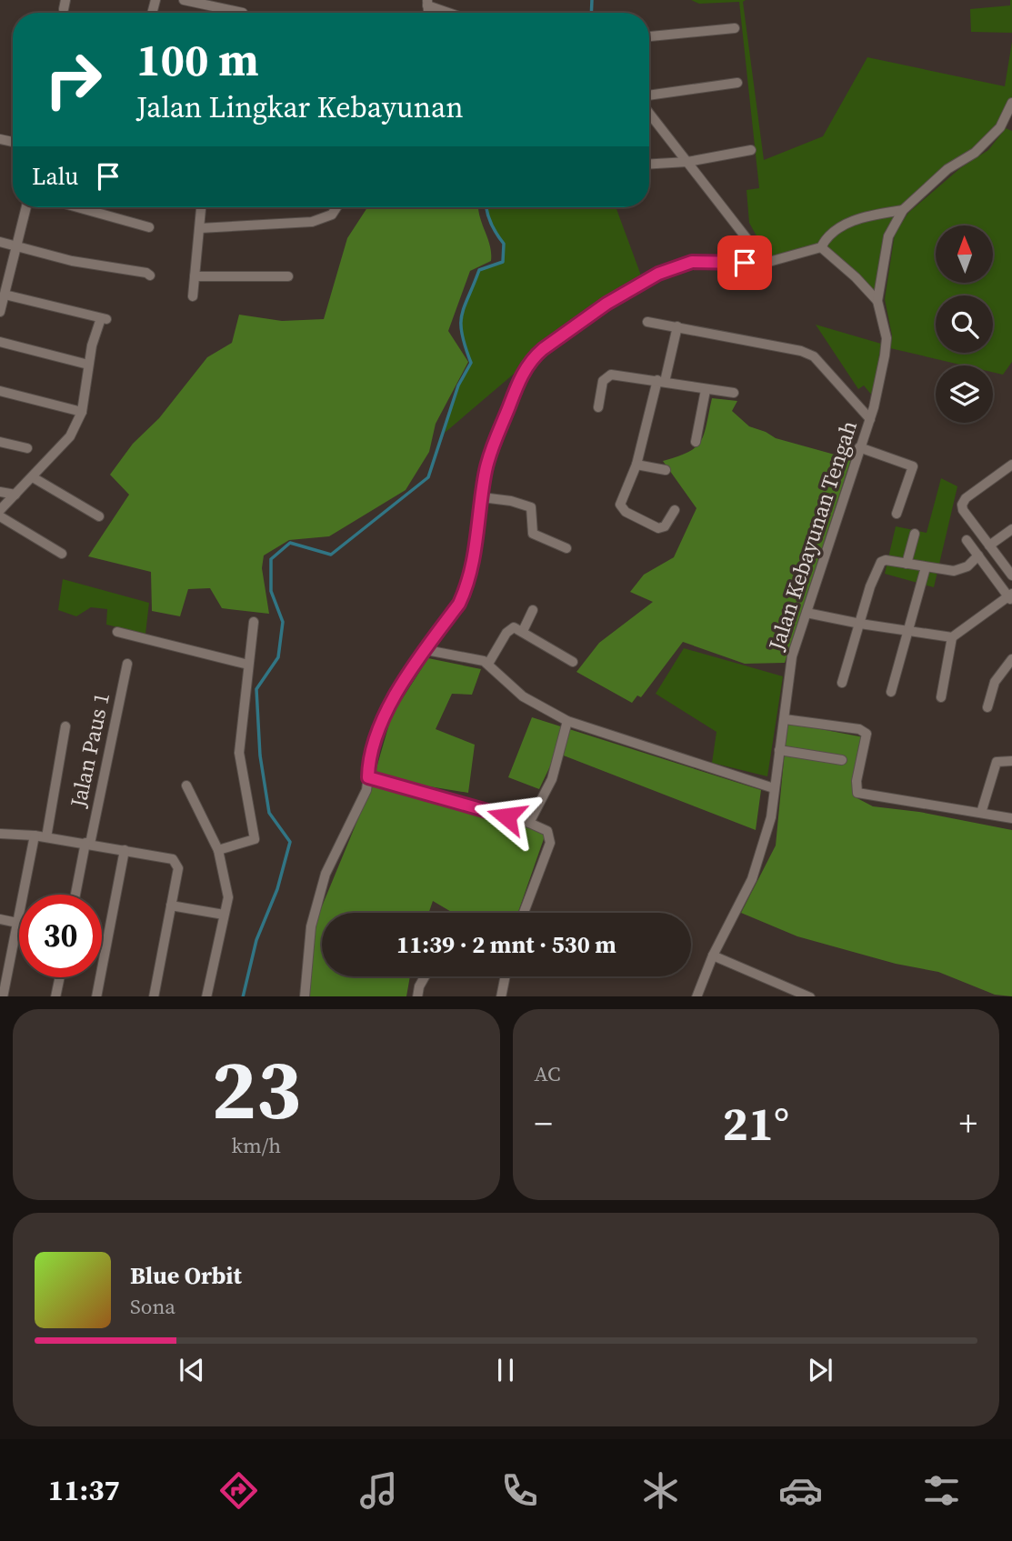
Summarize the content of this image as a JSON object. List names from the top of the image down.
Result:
{
  "streets": {
    "street": ["Jalan Kebayunan Tengah", "Jalan Paus 1"]
  },
  "north": "top",
  "page": {
    "turn": ["100 m", "Jalan Lingkar Kebayunan"],
    "then": "Lalu",
    "limit": "30",
    "trip": "11:39 · 2 mnt · 530 m",
    "tile": [
      ["23", "km/h"],
      "AC"
    ],
    "heat": ["−", "21°", "+"],
    "song": ["Blue Orbit", "Sona"],
    "tabs": "11:37"
  }
}
